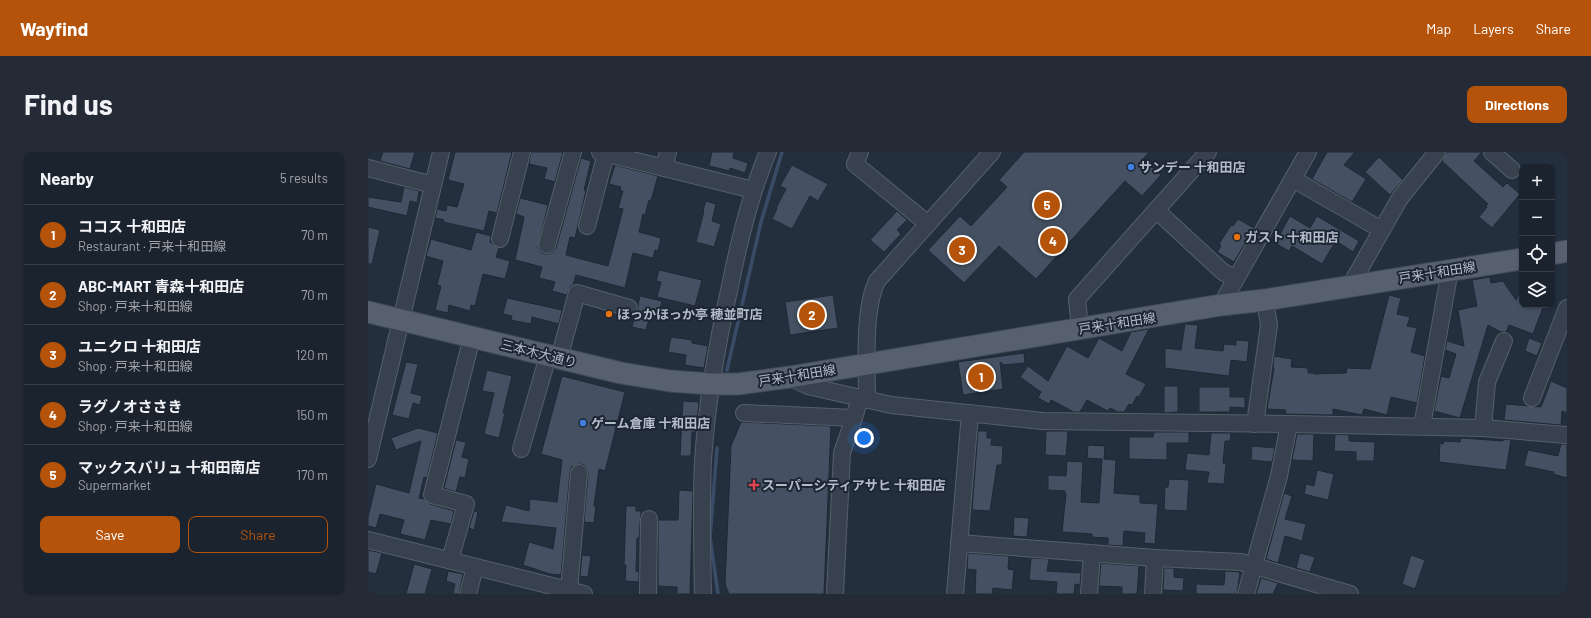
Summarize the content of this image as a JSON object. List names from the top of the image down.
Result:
{
  "streets": {
    "main road": ["戸来十和田線", "三本木大通り"]
  },
  "crossings": [
    ["戸来十和田線", "三本木大通り"]
  ],
  "places": {
    "other": [
      "サンデー 十和田店",
      "ガスト 十和田店",
      "ほっかほっか亭 穂並町店",
      "ゲーム倉庫 十和田店"
    ],
    "health": ["スーパーシティアサヒ 十和田店"]
  },
  "page": {
    "header": "Wayfind",
    "nav": ["Map", "Layers", "Share"],
    "buttons": [
      "Directions",
      ["Save", "Share"]
    ],
    "title": "Find us",
    "heading": ["Nearby", "5 results"],
    "map_buttons": ["+", "−"],
    "pins": [
      "5",
      "4",
      "3",
      "2",
      "1"
    ],
    "list": [
      {
        "mark": "1",
        "name": "ココス 十和田店",
        "note": "Restaurant · 戸来十和田線",
        "value": "70 m"
      },
      {
        "mark": "2",
        "name": "ABC-MART 青森十和田店",
        "note": "Shop · 戸来十和田線",
        "value": "70 m"
      },
      {
        "mark": "3",
        "name": "ユニクロ 十和田店",
        "note": "Shop · 戸来十和田線",
        "value": "120 m"
      },
      {
        "mark": "4",
        "name": "ラグノオささき",
        "note": "Shop · 戸来十和田線",
        "value": "150 m"
      },
      {
        "mark": "5",
        "name": "マックスバリュ 十和田南店",
        "note": "Supermarket",
        "value": "170 m"
      }
    ]
  }
}
